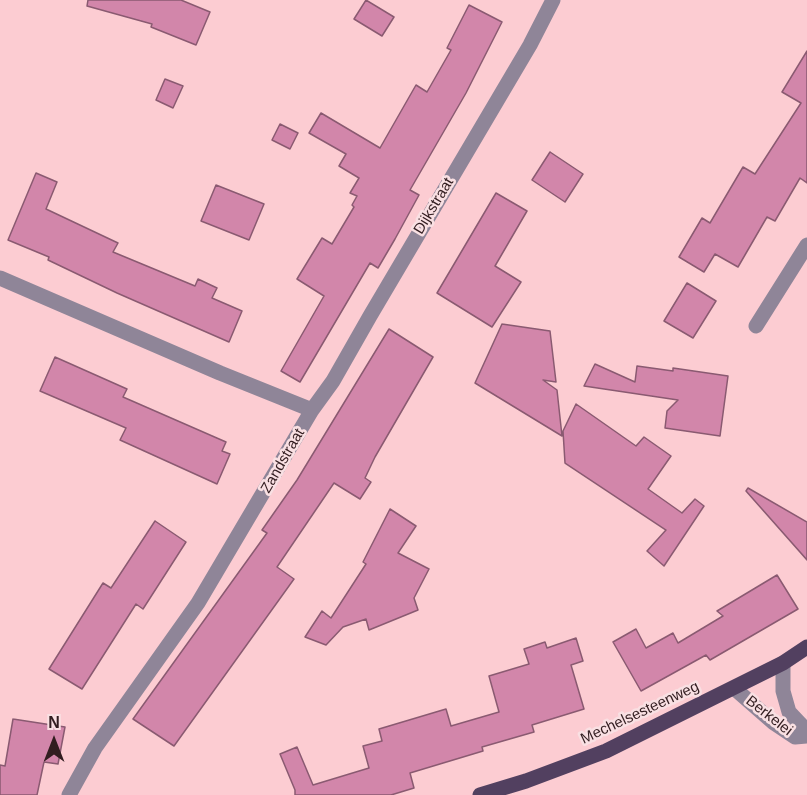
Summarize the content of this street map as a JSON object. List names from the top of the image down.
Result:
{
  "streets": {
    "main road": ["Mechelsesteenweg"],
    "street": ["Dijkstraat", "Zandstraat", "Berkelei"]
  },
  "crossings": [
    ["Dijkstraat", "Zandstraat"],
    ["Mechelsesteenweg", "Berkelei"]
  ],
  "north": "top"
}
